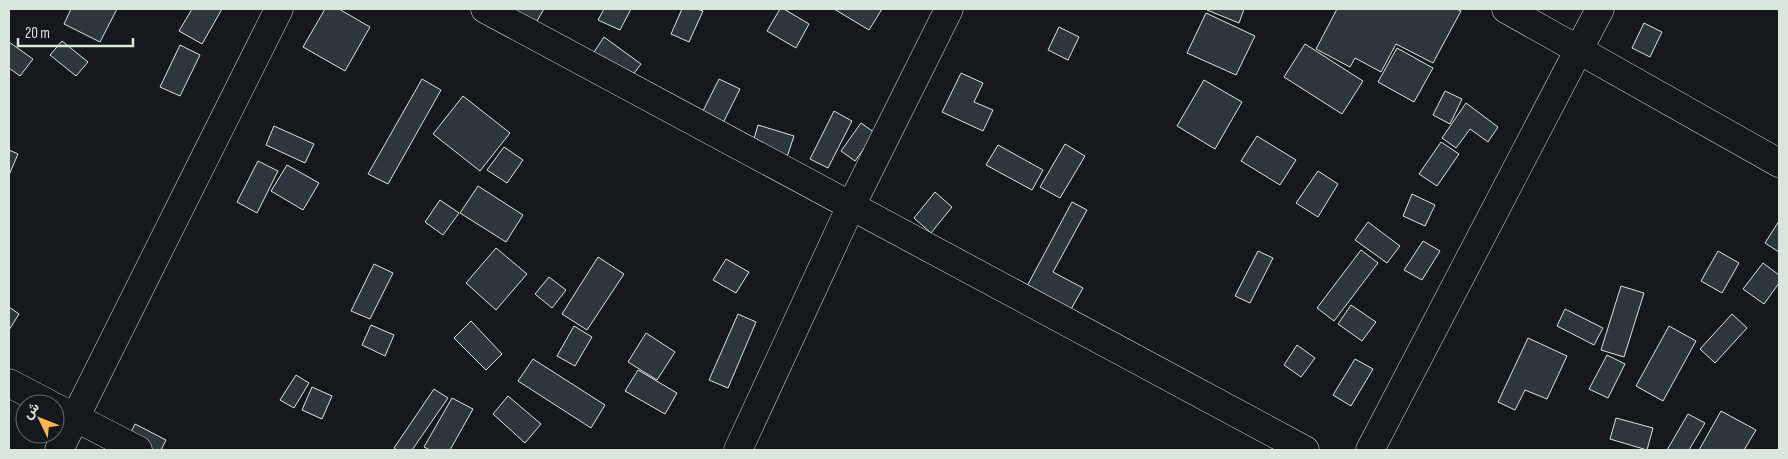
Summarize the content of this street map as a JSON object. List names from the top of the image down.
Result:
{
  "scale_bar": "20 m",
  "north": "top left"
}
